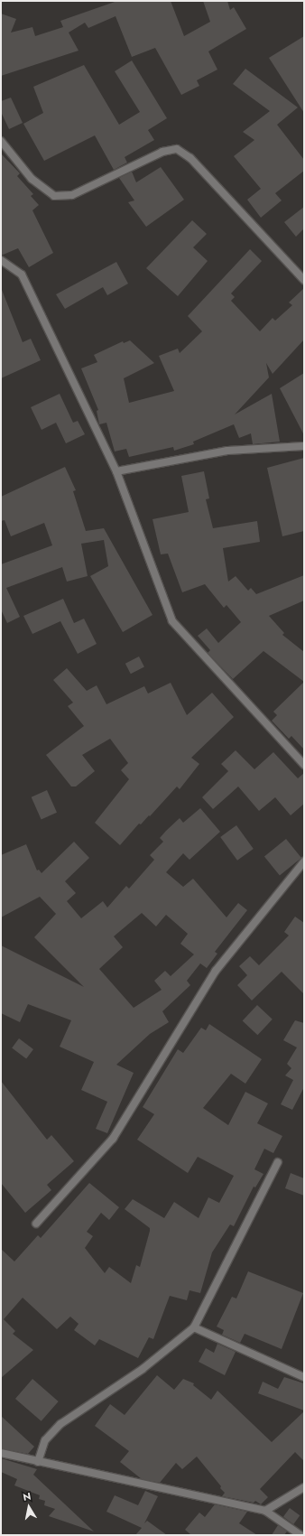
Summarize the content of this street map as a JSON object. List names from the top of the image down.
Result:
{
  "north": "top"
}
